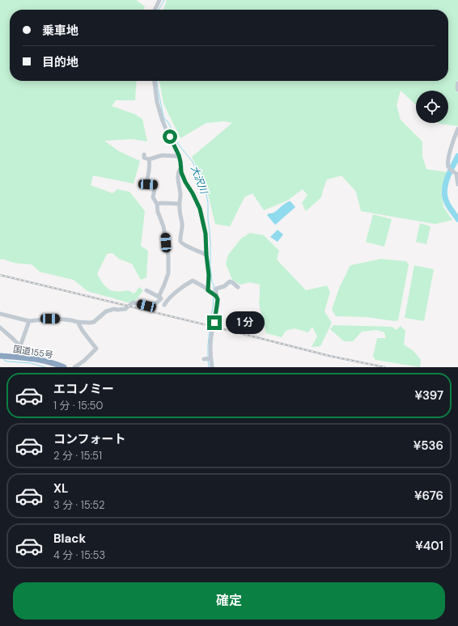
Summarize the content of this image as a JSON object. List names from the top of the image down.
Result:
{
  "streets": {
    "highway": ["国道155号"]
  },
  "water": ["大沢川"],
  "page": {
    "banner": ["乗車地", "目的地"],
    "bubble": "1 分",
    "list": [
      {
        "name": "エコノミー",
        "note": "1 分 · 15:50",
        "value": "¥397"
      },
      {
        "name": "コンフォート",
        "note": "2 分 · 15:51",
        "value": "¥536"
      },
      {
        "name": "XL",
        "note": "3 分 · 15:52",
        "value": "¥676"
      },
      {
        "name": "Black",
        "note": "4 分 · 15:53",
        "value": "¥401"
      }
    ],
    "buttons": "確定"
  }
}
